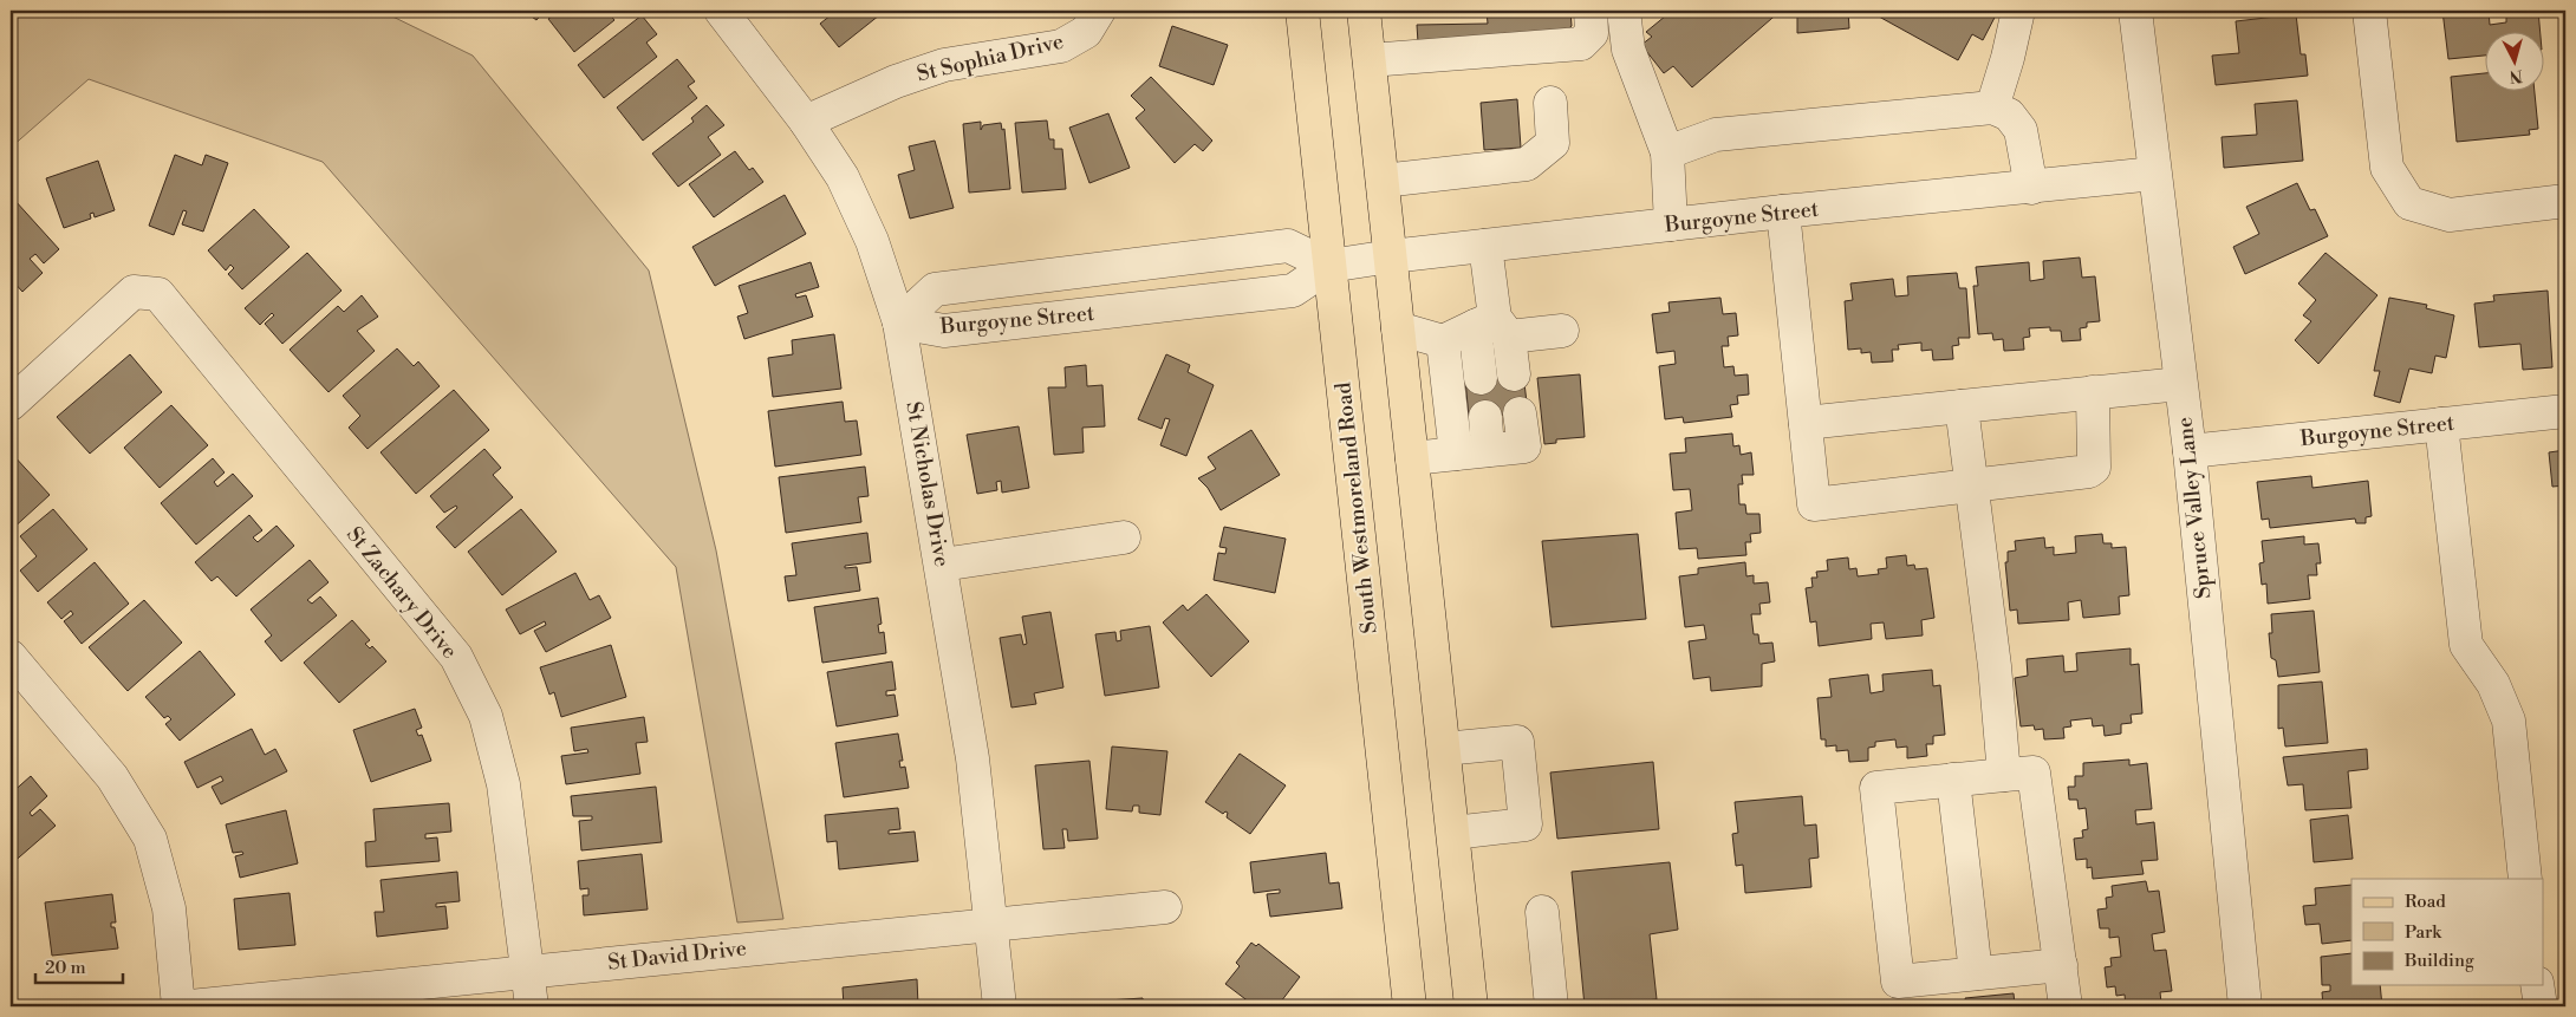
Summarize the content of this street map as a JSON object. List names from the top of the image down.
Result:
{
  "streets": {
    "main road": ["South Westmoreland Road"],
    "street": [
      "St Sophia Drive",
      "Burgoyne Street",
      "St Nicholas Drive",
      "Spruce Valley Lane",
      "St Zachary Drive",
      "St David Drive"
    ]
  },
  "crossings": [
    ["St Sophia Drive", "St Nicholas Drive"],
    ["Burgoyne Street", "St Nicholas Drive"],
    ["Burgoyne Street", "South Westmoreland Road"],
    ["Burgoyne Street", "Spruce Valley Lane"],
    ["St Nicholas Drive", "St David Drive"],
    ["St Zachary Drive", "St David Drive"]
  ],
  "legend": ["Road", "Park", "Building"],
  "scale_bar": "20 m",
  "north": "bottom"
}
